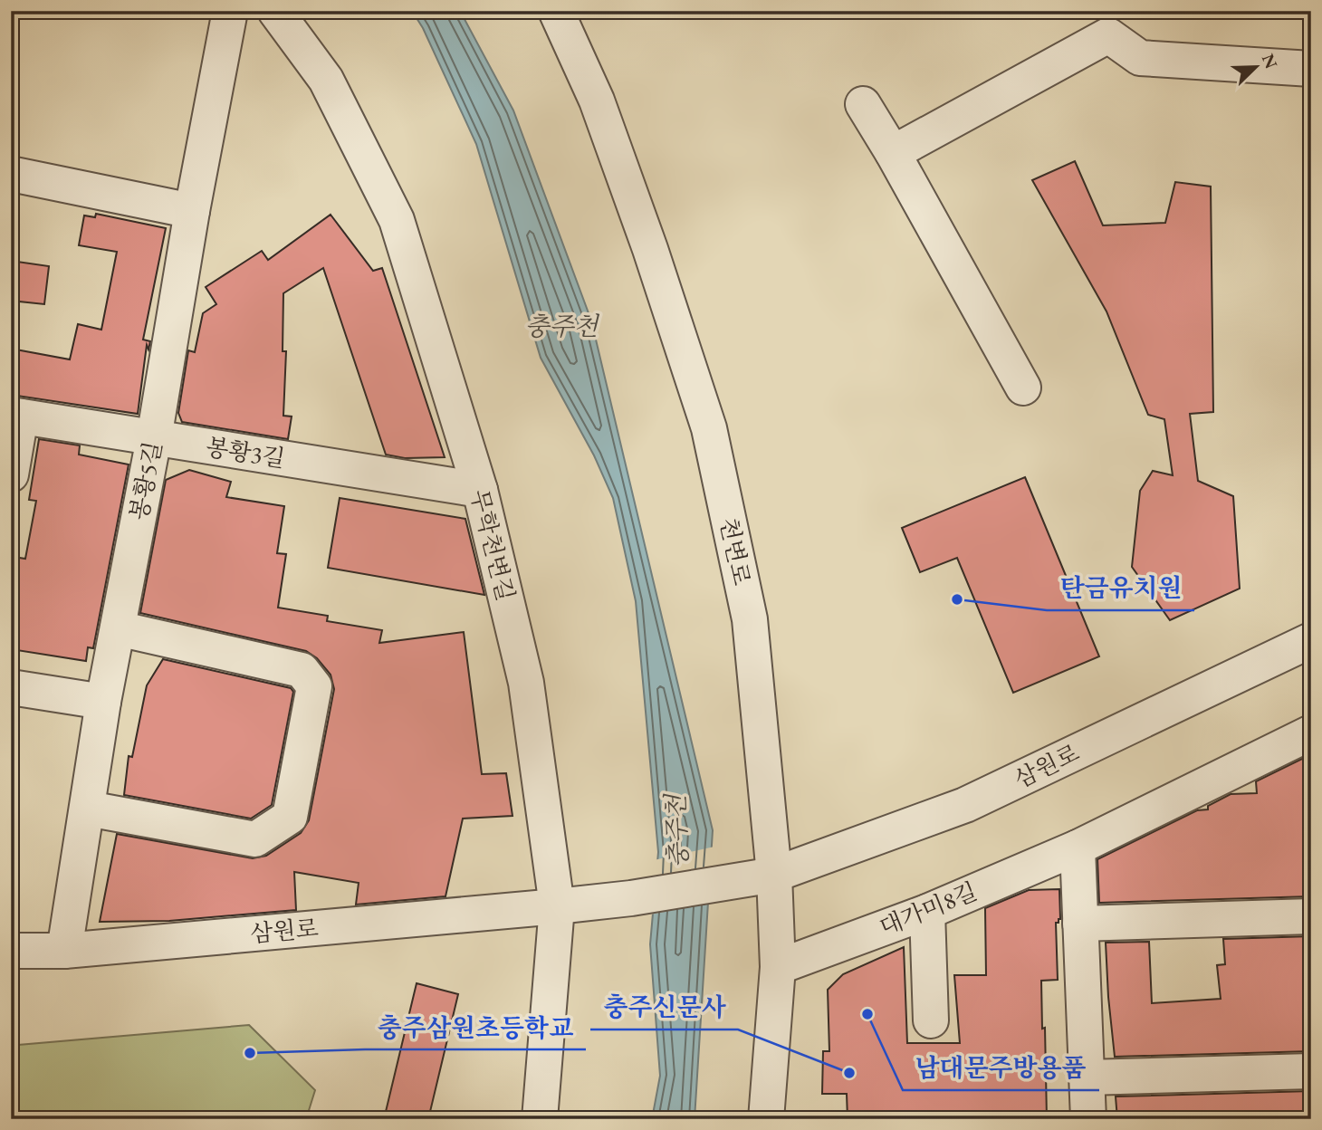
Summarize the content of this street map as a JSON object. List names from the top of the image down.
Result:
{
  "streets": {
    "street": [
      "봉황3길",
      "봉황5길",
      "무학천변길",
      "천변로",
      "삼원로",
      "대가미8길"
    ]
  },
  "crossings": [
    ["봉황3길", "봉황5길"],
    ["봉황3길", "무학천변길"],
    ["봉황5길", "삼원로"],
    ["무학천변길", "삼원로"],
    ["천변로", "삼원로"],
    ["천변로", "대가미8길"]
  ],
  "water": ["충주천"],
  "places": [
    "탄금유치원",
    "남대문주방용품",
    "충주삼원초등학교",
    "충주신문사"
  ],
  "north": "top right"
}
